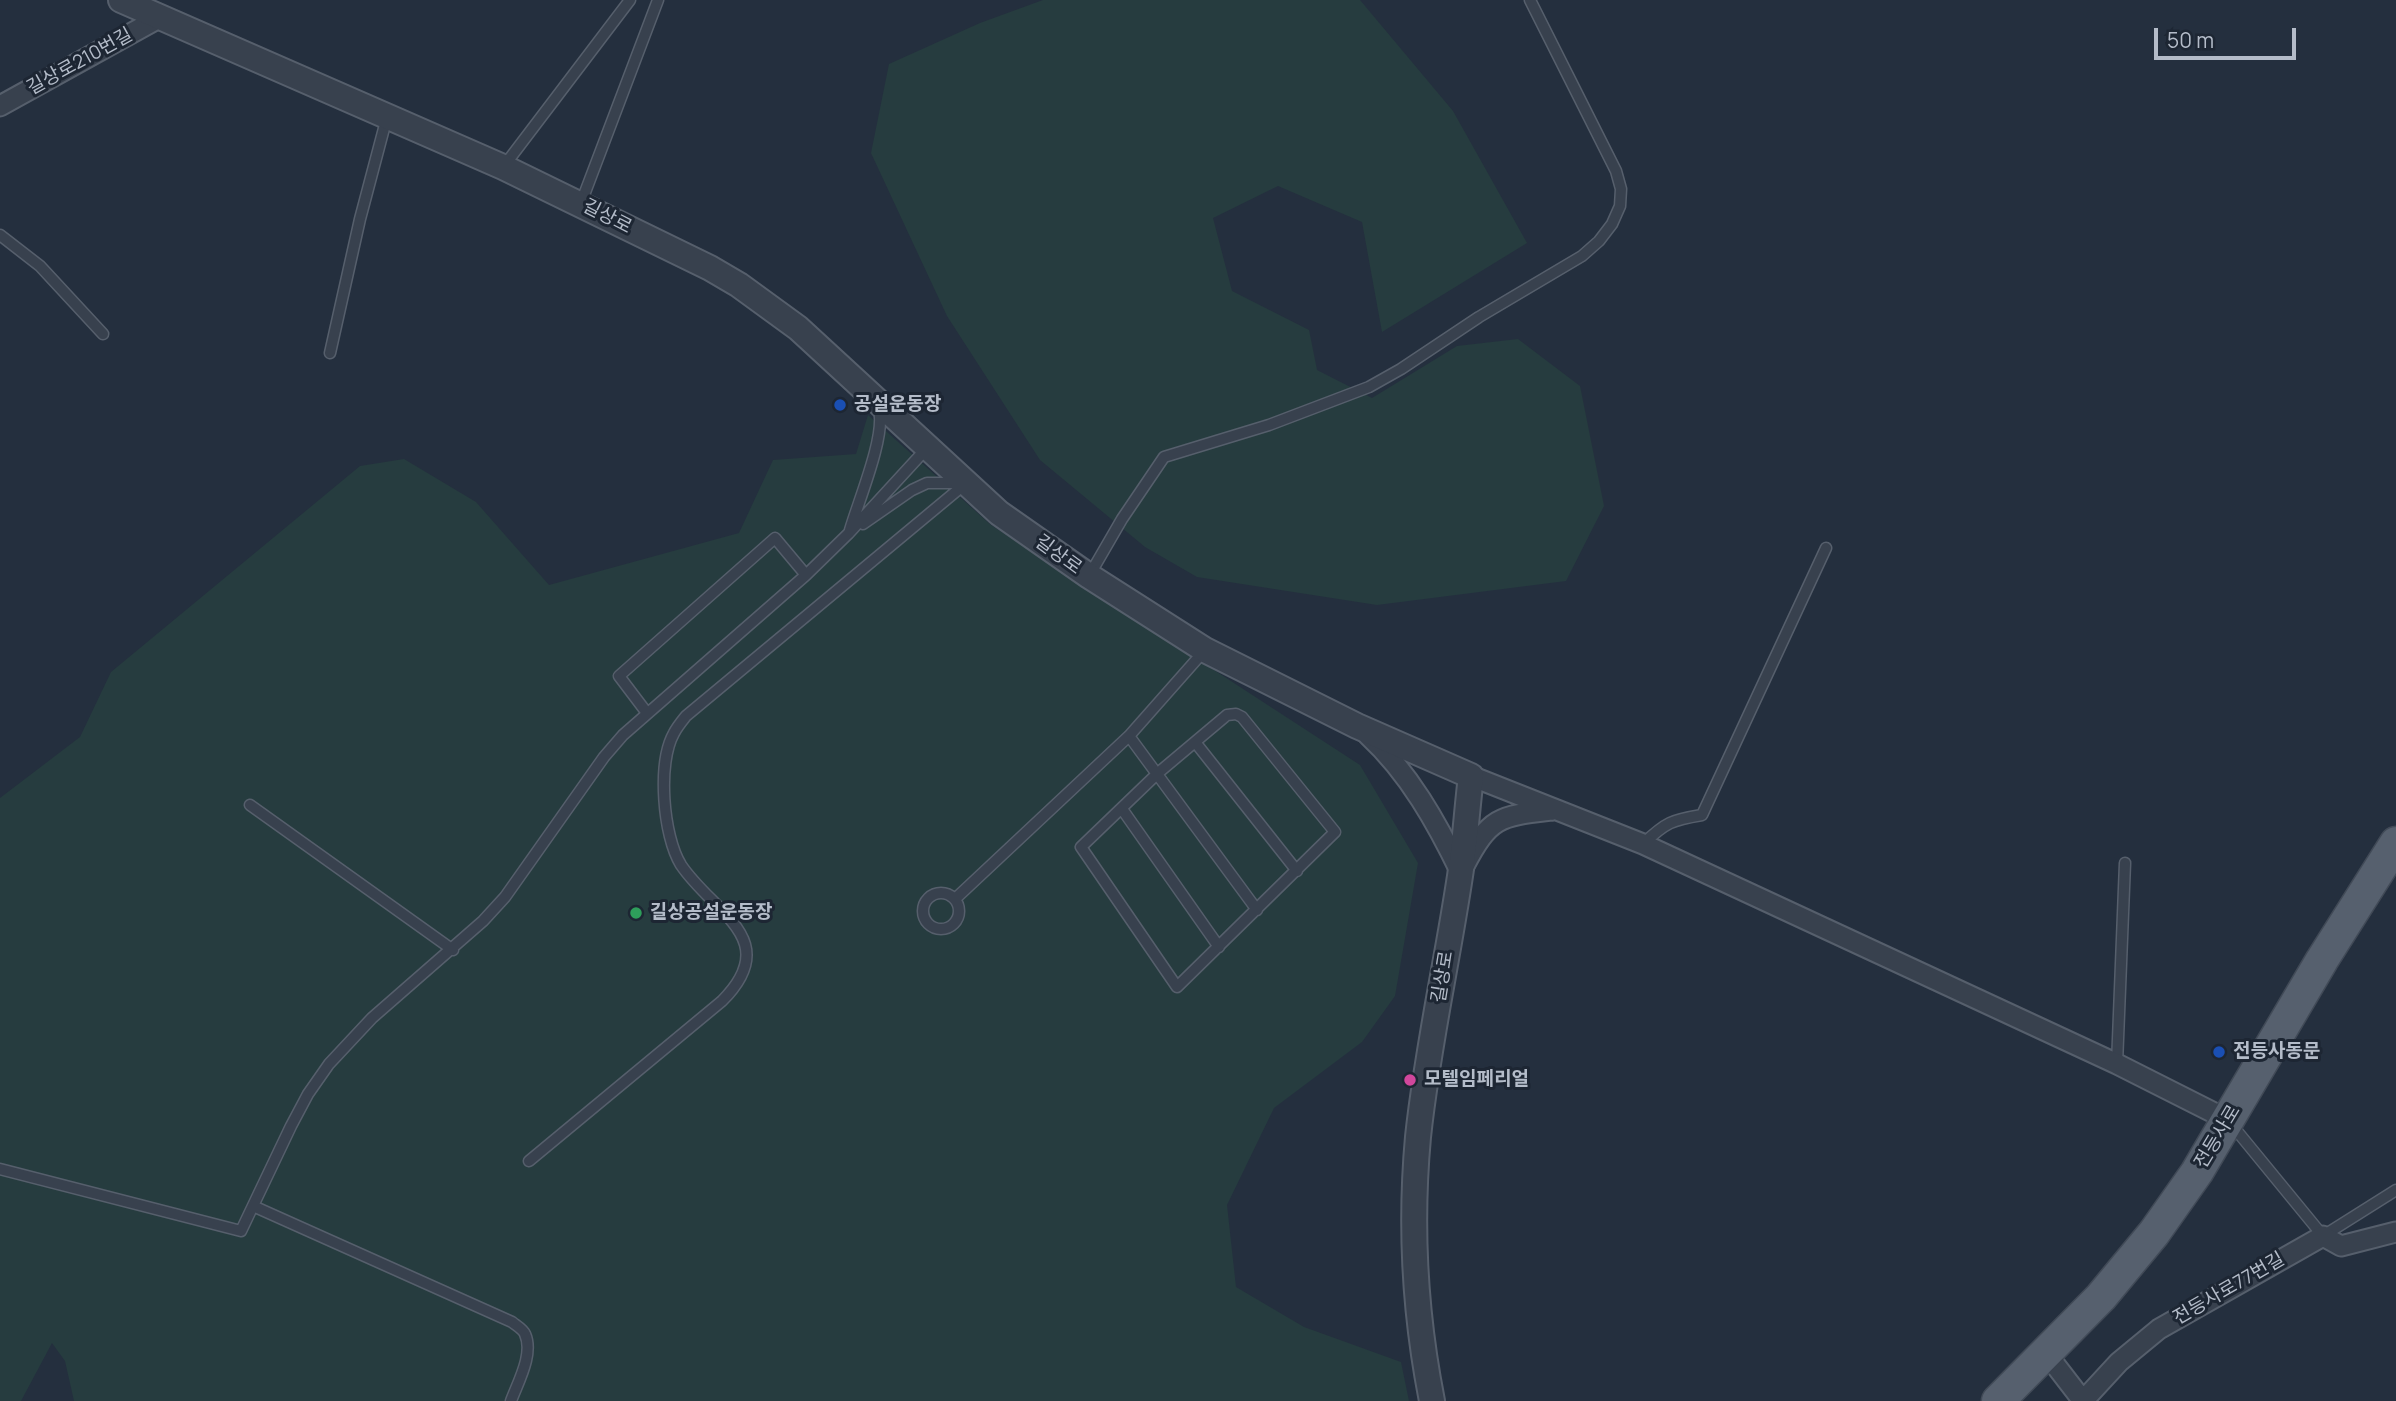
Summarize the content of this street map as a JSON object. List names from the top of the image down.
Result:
{
  "streets": {
    "main road": ["전등사로"],
    "street": ["길상로210번길", "길상로", "전등사로77번길"]
  },
  "crossings": [
    ["길상로210번길", "길상로"]
  ],
  "places": [
    "공설운동장",
    "길상공설운동장",
    "전등사동문",
    "모텔임페리얼"
  ],
  "scale_bar": "50 m"
}
